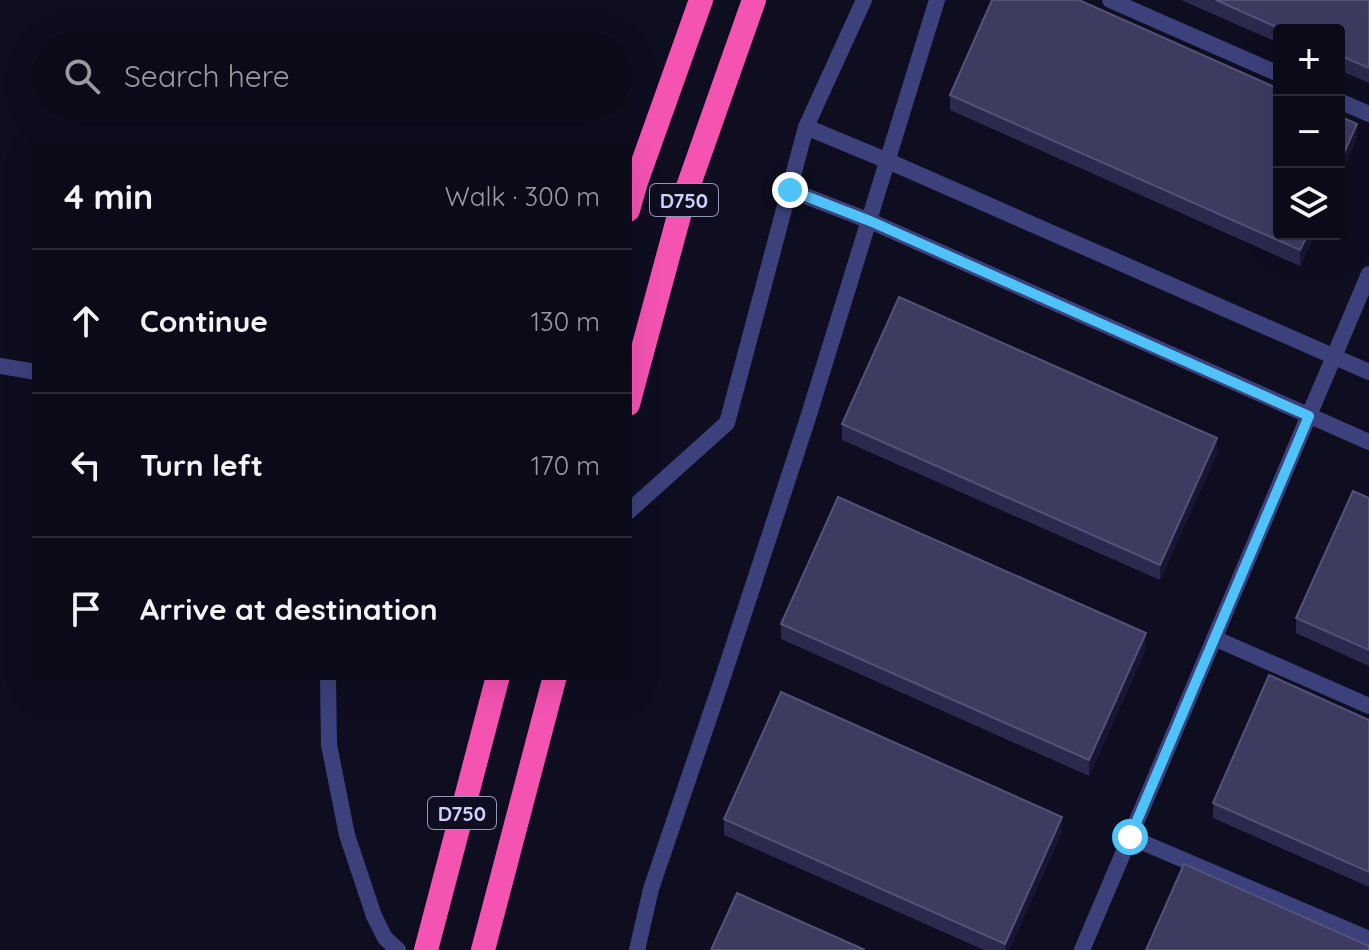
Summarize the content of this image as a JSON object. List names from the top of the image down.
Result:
{
  "streets": {
    "highway": ["D750"]
  },
  "page": {
    "map_buttons": ["+", "−"],
    "search": "Search here",
    "heading": ["4 min", "Walk · 300 m"],
    "list": [
      ["Continue", "130 m"],
      ["Turn left", "170 m"],
      "Arrive at destination"
    ]
  }
}
